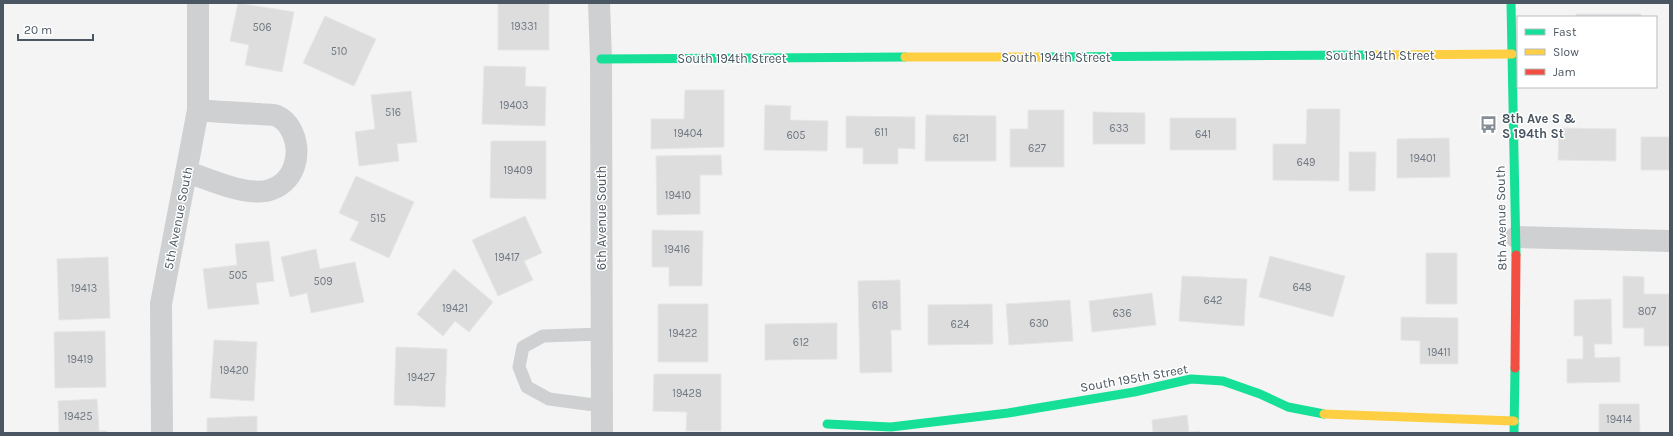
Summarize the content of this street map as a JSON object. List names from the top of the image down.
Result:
{
  "streets": {
    "street": [
      "South 194th Street",
      "5th Avenue South",
      "6th Avenue South",
      "8th Avenue South",
      "South 195th Street"
    ]
  },
  "crossings": [
    ["South 194th Street", "6th Avenue South"],
    ["South 194th Street", "8th Avenue South"],
    ["8th Avenue South", "South 195th Street"]
  ],
  "places": {
    "bus stop": ["8th Ave S & S 194th St"]
  },
  "house_numbers": [
    "19331",
    "506",
    "510",
    "19403",
    "516",
    "633",
    "611",
    "19404",
    "641",
    "605",
    "621",
    "627",
    "19401",
    "649",
    "19409",
    "19410",
    "515",
    "19416",
    "19417",
    "505",
    "509",
    "648",
    "19413",
    "642",
    "618",
    "19421",
    "807",
    "636",
    "630",
    "624",
    "19422",
    "612",
    "19411",
    "19419",
    "19420",
    "19427",
    "19428",
    "19425",
    "19414"
  ],
  "legend": ["Fast", "Slow", "Jam"],
  "scale_bar": "20 m"
}
